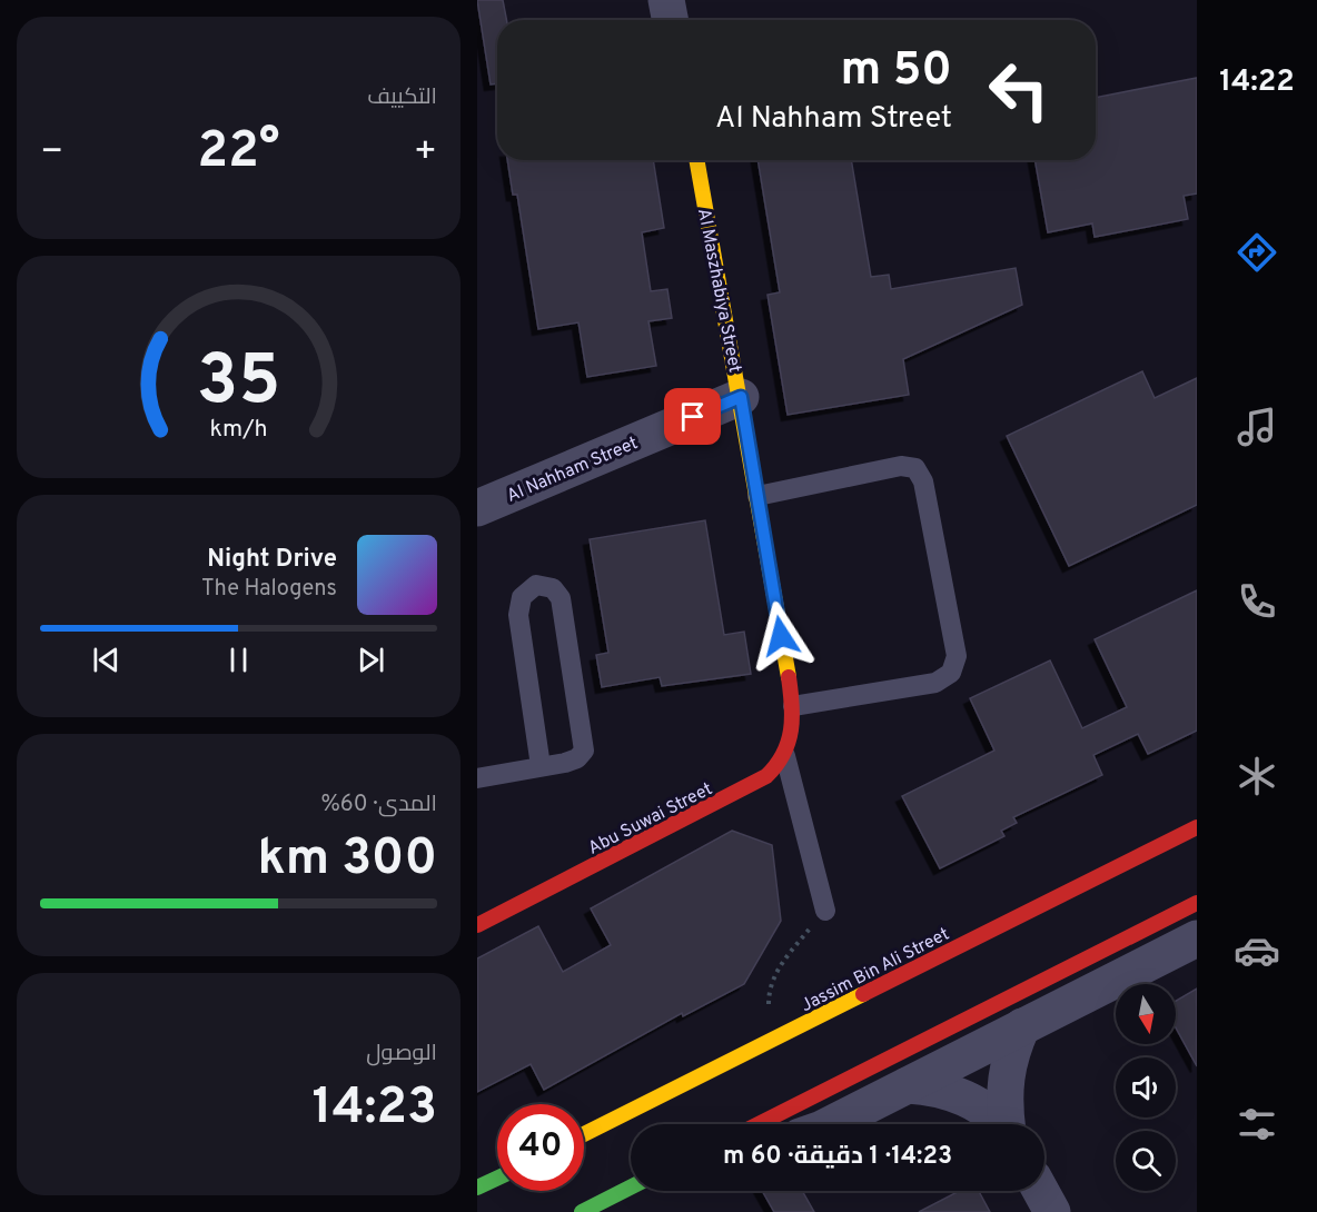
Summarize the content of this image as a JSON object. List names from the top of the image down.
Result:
{
  "streets": {
    "street": [
      "Al Maszhabiya Street",
      "Al Nahham Street",
      "Abu Suwai Street",
      "Jassim Bin Ali Street"
    ]
  },
  "crossings": [
    ["Al Maszhabiya Street", "Al Nahham Street"]
  ],
  "north": "bottom",
  "page": {
    "tabs": "14:22",
    "tile": [
      "التكييف",
      ["المدى · 60%", "300 km"],
      ["الوصول", "14:23"]
    ],
    "turn": ["50 m", "Al Nahham Street"],
    "heat": ["−", "22°", "+"],
    "song": ["Night Drive", "The Halogens"],
    "limit": "40",
    "trip": "14:23 · 1 دقيقة · 60 m",
    "gauge": ["35", "km/h"]
  }
}
